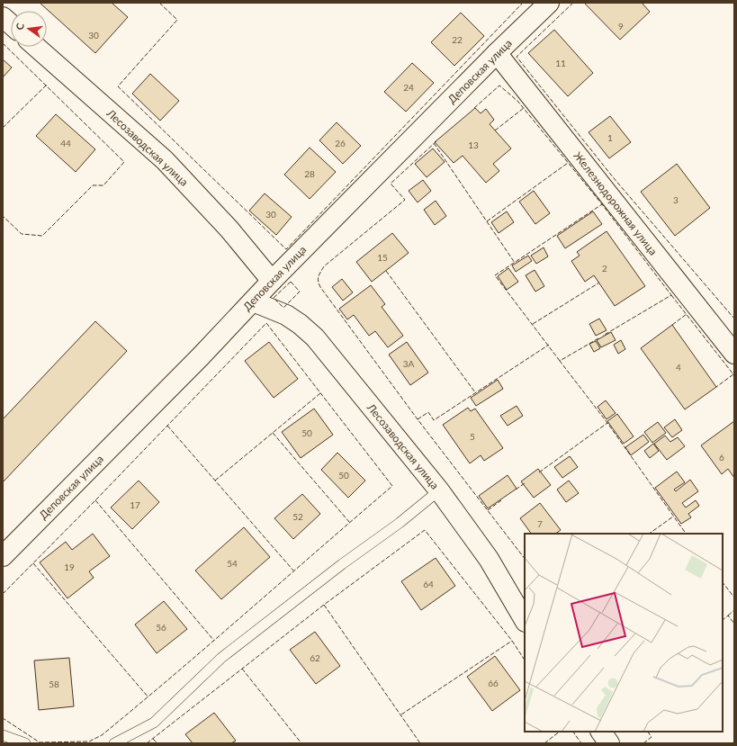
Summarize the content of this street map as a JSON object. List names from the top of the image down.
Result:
{
  "streets": {
    "street": ["Деповская улица", "Лесозаводская улица", "Железнодорожная улица"]
  },
  "crossings": [
    ["Деповская улица", "Лесозаводская улица"],
    ["Деповская улица", "Железнодорожная улица"]
  ],
  "house_numbers": [
    "9",
    "30",
    "22",
    "11",
    "24",
    "1",
    "44",
    "26",
    "13",
    "28",
    "3",
    "30",
    "15",
    "2",
    "3А",
    "4",
    "50",
    "5",
    "6",
    "50",
    "17",
    "52",
    "7",
    "54",
    "19",
    "64",
    "56",
    "62",
    "66",
    "58"
  ],
  "north": "left"
}
